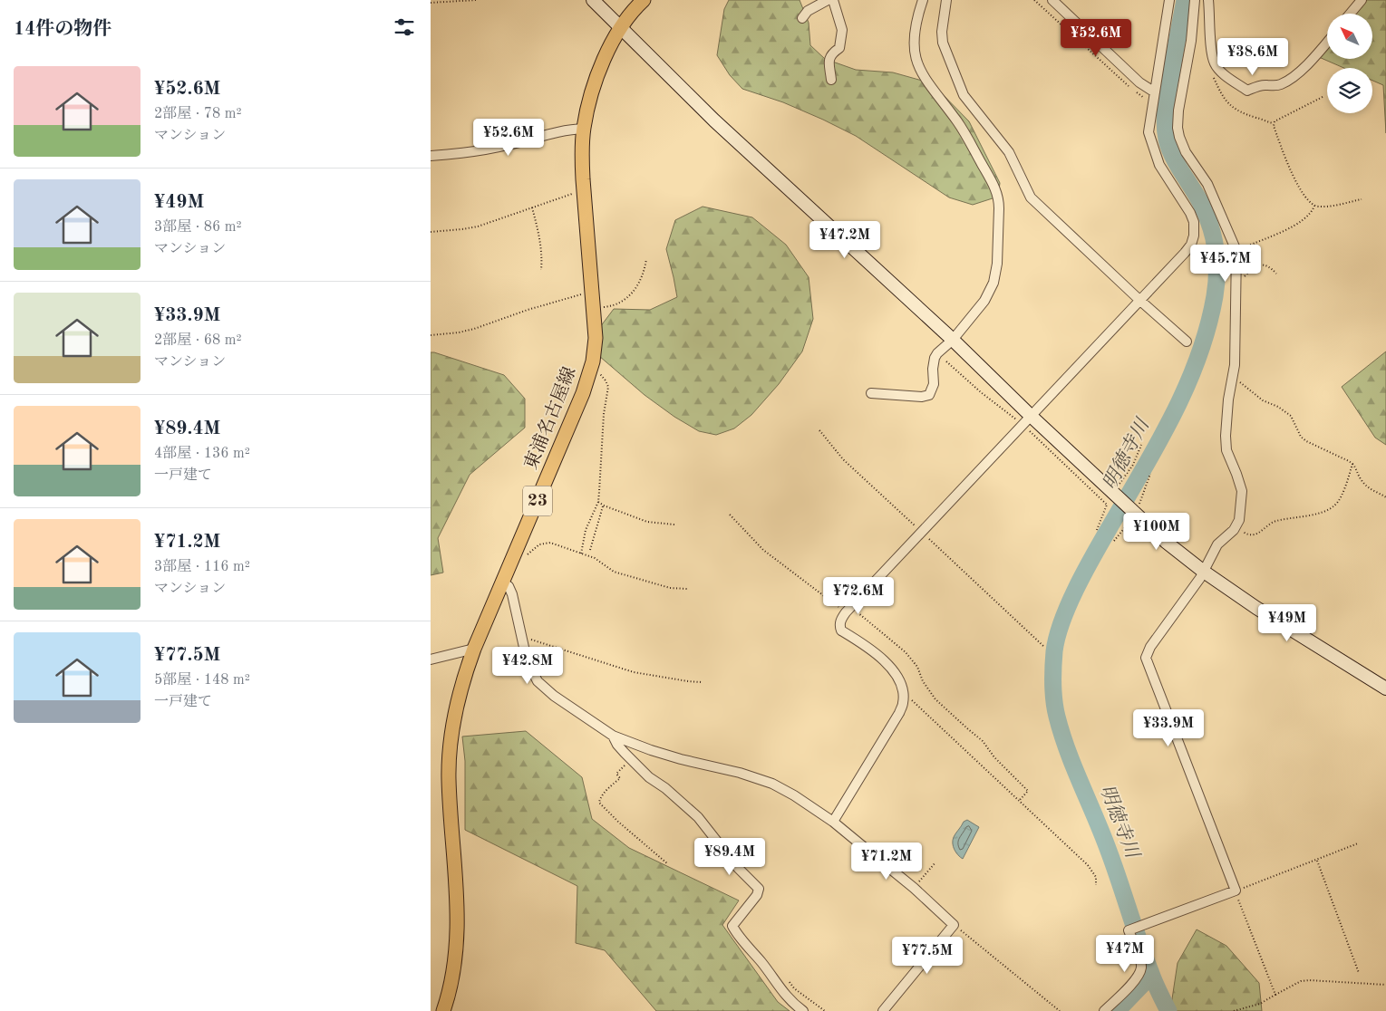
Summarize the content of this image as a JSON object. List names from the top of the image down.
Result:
{
  "streets": {
    "main road": ["東浦名古屋線", "23"]
  },
  "water": ["明徳寺川"],
  "north": "top left",
  "page": {
    "heading": "14件の物件",
    "price": [
      "¥52.6M",
      "¥38.6M",
      "¥52.6M",
      "¥47.2M",
      "¥45.7M",
      "¥100M",
      "¥72.6M",
      "¥49M",
      "¥42.8M",
      "¥33.9M",
      "¥89.4M",
      "¥71.2M",
      "¥47M",
      "¥77.5M"
    ],
    "list": [
      {
        "name": "¥52.6M",
        "note": "2部屋 · 78 m² · マンション"
      },
      {
        "name": "¥49M",
        "note": "3部屋 · 86 m² · マンション"
      },
      {
        "name": "¥33.9M",
        "note": "2部屋 · 68 m² · マンション"
      },
      {
        "name": "¥89.4M",
        "note": "4部屋 · 136 m² · 一戸建て"
      },
      {
        "name": "¥71.2M",
        "note": "3部屋 · 116 m² · マンション"
      },
      {
        "name": "¥77.5M",
        "note": "5部屋 · 148 m² · 一戸建て"
      }
    ]
  }
}
